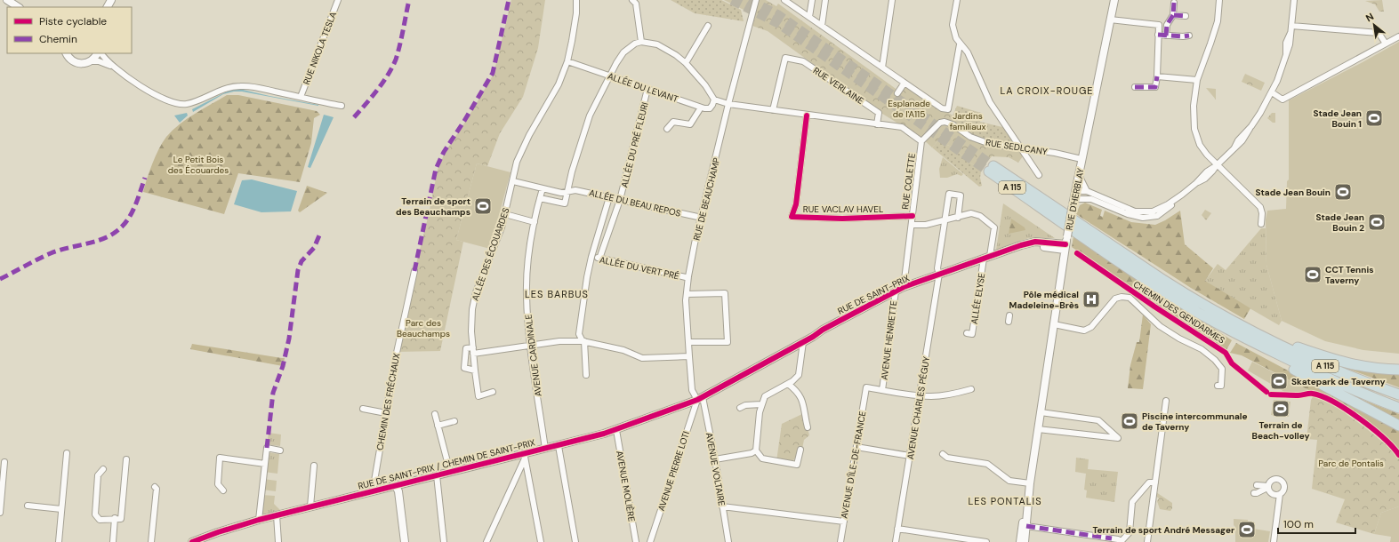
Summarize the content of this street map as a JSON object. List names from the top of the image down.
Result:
{
  "streets": {
    "highway": ["A 115"],
    "street": [
      "RUE NIKOLA TESLA",
      "RUE VERLAINE",
      "ALLÉE DU LEVANT",
      "ALLÉE DU PRÉ FLEURI",
      "RUE SEDLCANY",
      "RUE COLETTE",
      "RUE DE BEAUCHAMP",
      "RUE D'HERBLAY",
      "ALLÉE DU BEAU REPOS",
      "RUE VACLAV HAVEL",
      "ALLÉE DES ÉCOUARDES",
      "ALLÉE DU VERT PRÉ",
      "RUE DE SAINT-PRIX",
      "ALLÉE ELYSE",
      "AVENUE HENRIETTE",
      "AVENUE CARDINALE",
      "CHEMIN DES FRÉCHAUX",
      "AVENUE CHARLES PÉGUY",
      "RUE DE SAINT-PRIX / CHEMIN DE SAINT-PRIX",
      "AVENUE D'ÎLE-DE-FRANCE",
      "AVENUE VOLTAIRE",
      "AVENUE PIERRE LOTI",
      "AVENUE MOLIÈRE"
    ],
    "cycle path": ["CHEMIN DES GENDARMES"]
  },
  "crossings": [
    ["ALLÉE DU LEVANT", "ALLÉE DU PRÉ FLEURI"],
    ["ALLÉE DU LEVANT", "ALLÉE DES ÉCOUARDES"],
    ["ALLÉE DU PRÉ FLEURI", "ALLÉE DU BEAU REPOS"],
    ["ALLÉE DU PRÉ FLEURI", "ALLÉE DU VERT PRÉ"],
    ["RUE SEDLCANY", "RUE COLETTE"],
    ["RUE SEDLCANY", "RUE D'HERBLAY"],
    ["RUE COLETTE", "RUE VACLAV HAVEL"],
    ["RUE COLETTE", "RUE DE SAINT-PRIX"],
    ["RUE DE BEAUCHAMP", "ALLÉE DU BEAU REPOS"],
    ["RUE DE BEAUCHAMP", "ALLÉE DU VERT PRÉ"],
    ["RUE DE BEAUCHAMP", "RUE DE SAINT-PRIX"],
    ["RUE DE BEAUCHAMP", "RUE DE SAINT-PRIX / CHEMIN DE SAINT-PRIX"],
    ["RUE DE BEAUCHAMP", "AVENUE VOLTAIRE"],
    ["RUE DE BEAUCHAMP", "AVENUE PIERRE LOTI"],
    ["RUE D'HERBLAY", "RUE DE SAINT-PRIX"],
    ["ALLÉE DU BEAU REPOS", "ALLÉE DES ÉCOUARDES"],
    ["ALLÉE DU BEAU REPOS", "AVENUE CARDINALE"],
    ["RUE DE SAINT-PRIX", "ALLÉE ELYSE"],
    ["RUE DE SAINT-PRIX", "AVENUE HENRIETTE"],
    ["RUE DE SAINT-PRIX", "AVENUE CHARLES PÉGUY"],
    ["RUE DE SAINT-PRIX", "RUE DE SAINT-PRIX / CHEMIN DE SAINT-PRIX"],
    ["RUE DE SAINT-PRIX", "AVENUE VOLTAIRE"],
    ["RUE DE SAINT-PRIX", "AVENUE PIERRE LOTI"],
    ["AVENUE HENRIETTE", "AVENUE D'ÎLE-DE-FRANCE"],
    ["AVENUE CARDINALE", "RUE DE SAINT-PRIX / CHEMIN DE SAINT-PRIX"],
    ["CHEMIN DES FRÉCHAUX", "RUE DE SAINT-PRIX / CHEMIN DE SAINT-PRIX"],
    ["RUE DE SAINT-PRIX / CHEMIN DE SAINT-PRIX", "AVENUE VOLTAIRE"],
    ["RUE DE SAINT-PRIX / CHEMIN DE SAINT-PRIX", "AVENUE PIERRE LOTI"],
    ["RUE DE SAINT-PRIX / CHEMIN DE SAINT-PRIX", "AVENUE MOLIÈRE"],
    ["AVENUE VOLTAIRE", "AVENUE PIERRE LOTI"]
  ],
  "districts": ["LA CROIX-ROUGE", "LES BARBUS", "LES PONTALIS"],
  "parks": [
    "Esplanade de l'A115",
    "Jardins familiaux",
    "Le Petit Bois des Écouardes",
    "Parc des Beauchamps",
    "Parc de Pontalis"
  ],
  "places": {
    "sports": [
      "Stade Jean Bouin 1",
      "Stade Jean Bouin",
      "Terrain de sport des Beauchamps",
      "Stade Jean Bouin 2",
      "CCT Tennis Taverny",
      "Skatepark de Taverny",
      "Terrain de Beach-volley",
      "Piscine intercommunale de Taverny",
      "Terrain de sport André Messager"
    ],
    "hospital": ["Pôle médical Madeleine-Brès"]
  },
  "legend": ["Piste cyclable", "Chemin"],
  "scale_bar": "100 m",
  "north": "top left"
}
